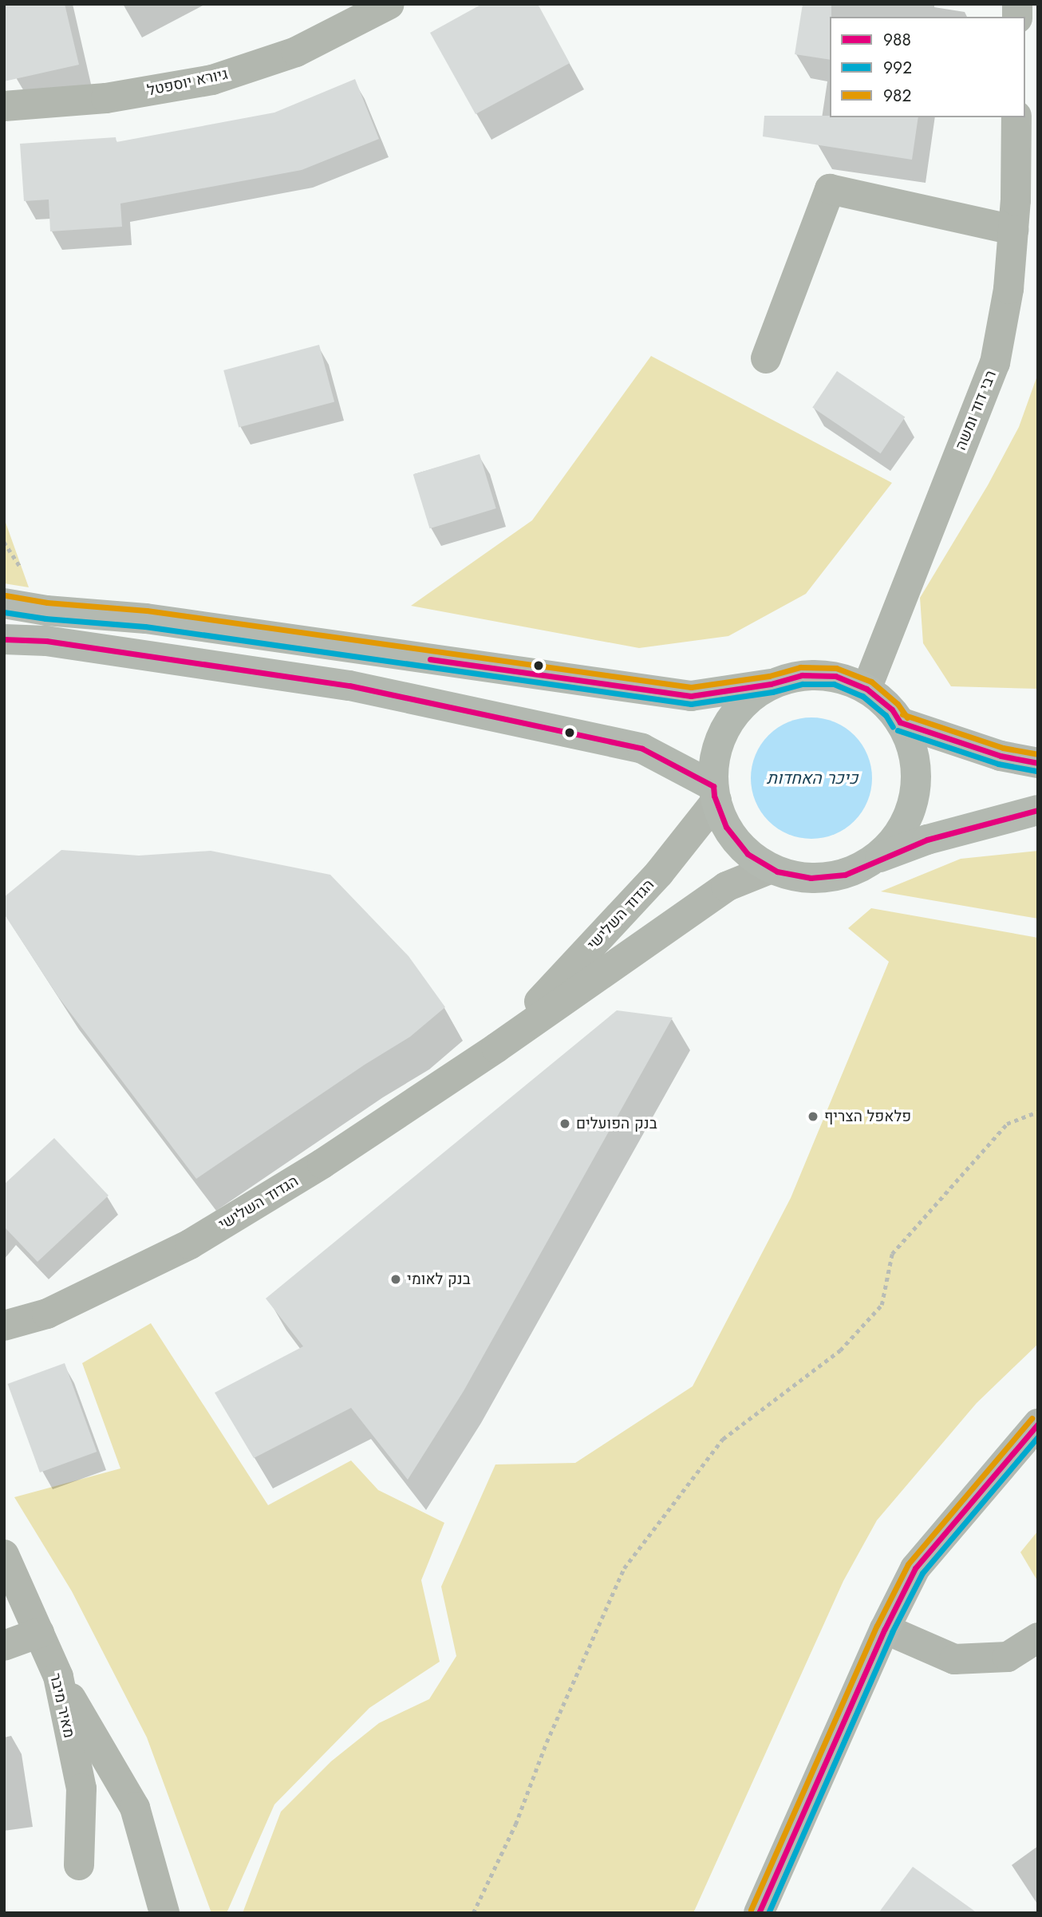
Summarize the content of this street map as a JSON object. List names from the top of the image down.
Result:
{
  "streets": {
    "street": [
      "גיורא יוספטל",
      "רבי דוד ומשה",
      "הגדוד השלישי",
      "מאיר מיבר"
    ]
  },
  "water": ["כיכר האחדות"],
  "places": ["פלאפל הצריף", "בנק הפועלים", "בנק לאומי"],
  "lines": ["transit line 982", "transit line 992", "transit line 988"],
  "legend": ["988", "992", "982"]
}
